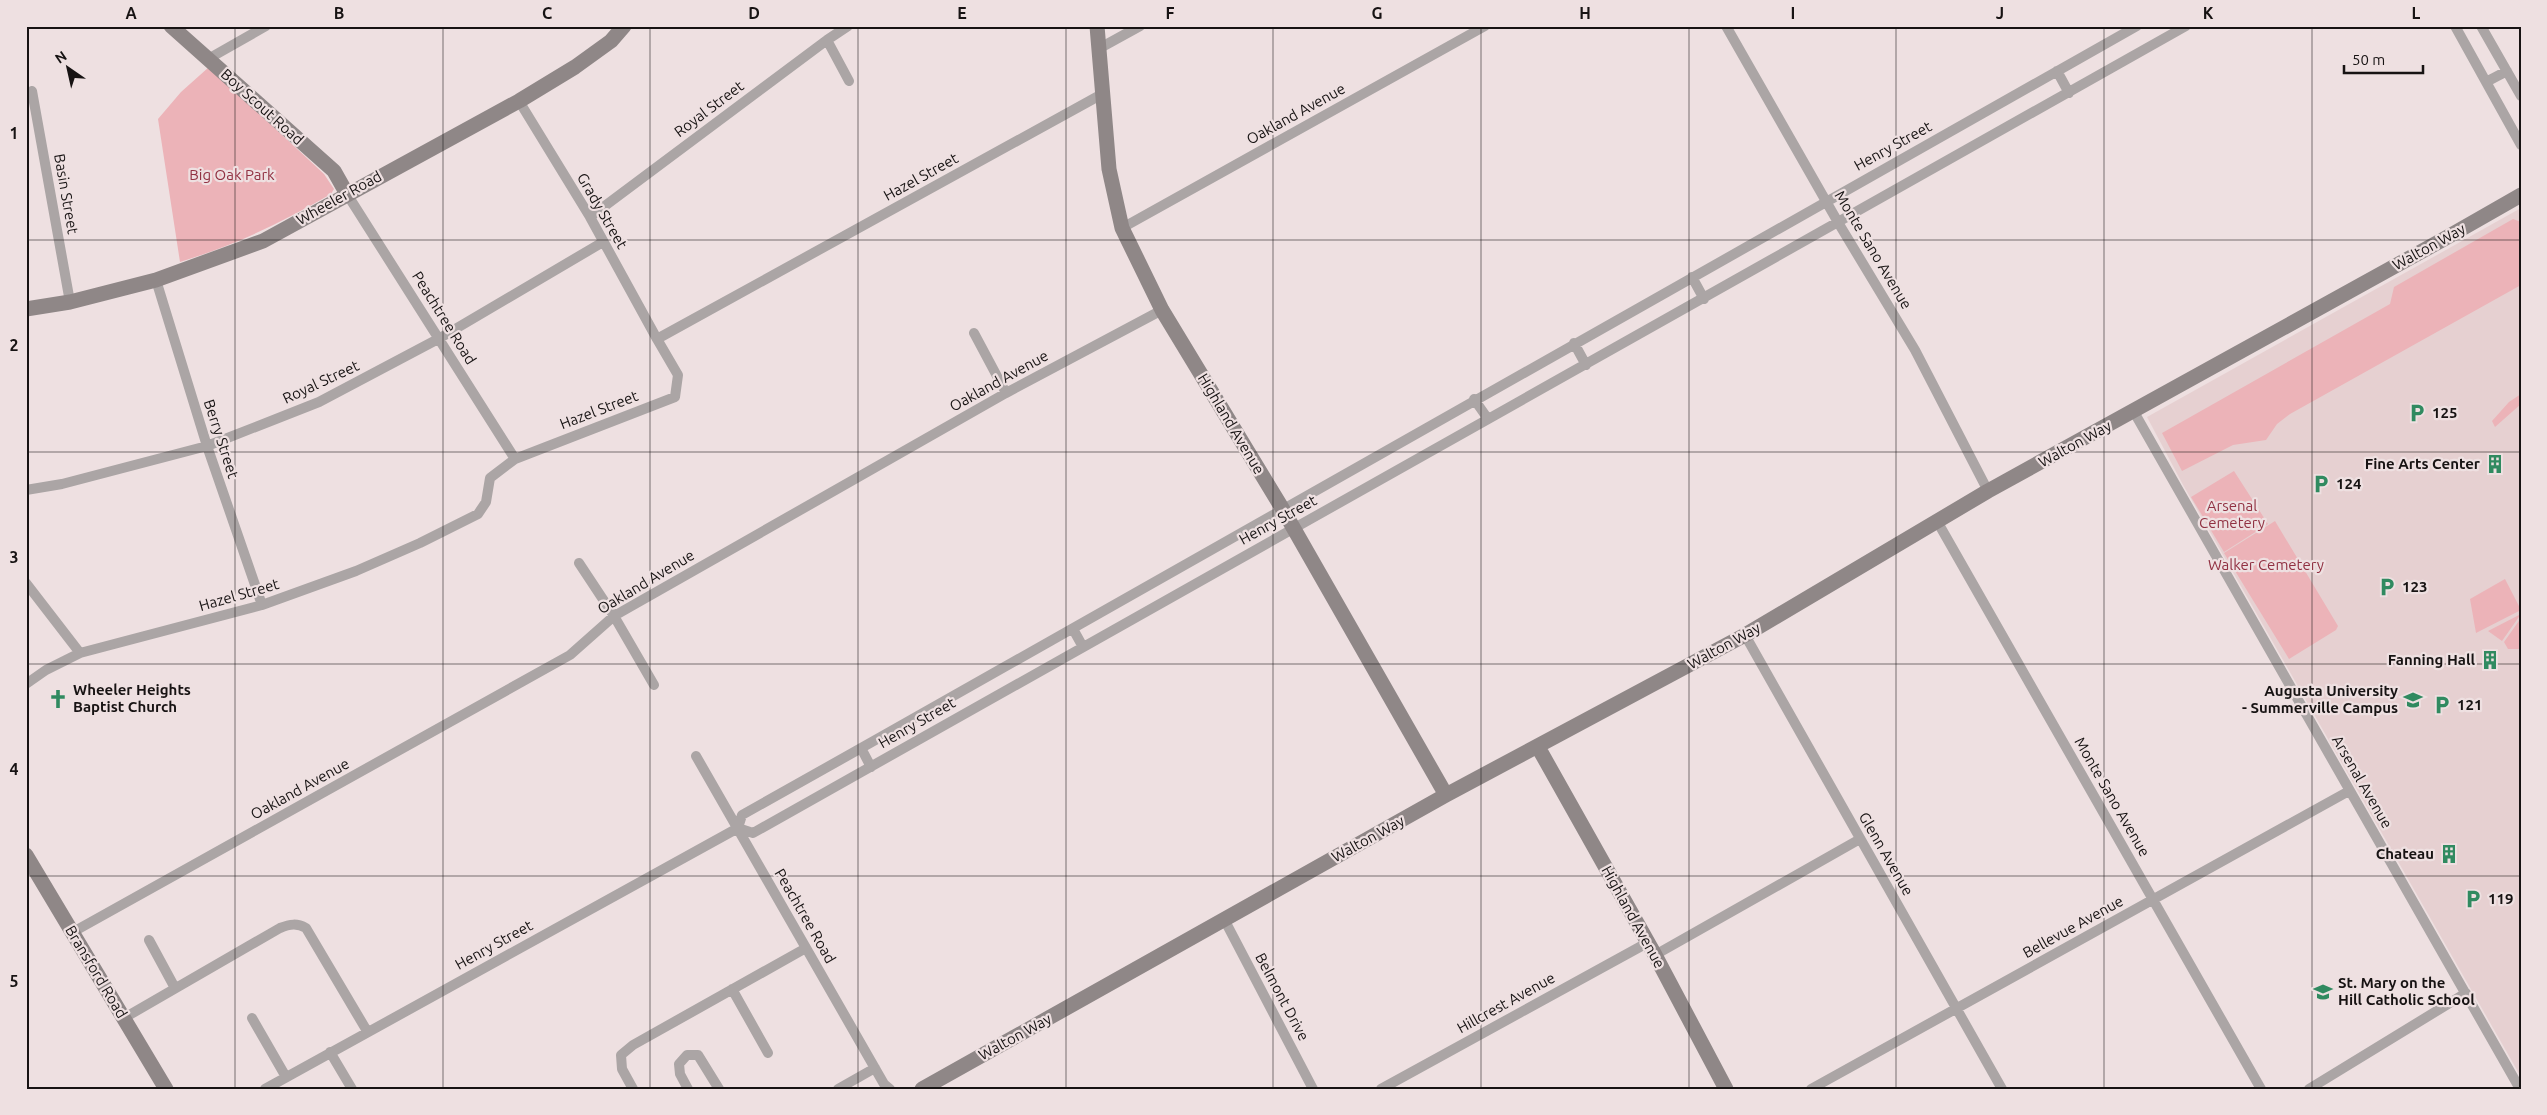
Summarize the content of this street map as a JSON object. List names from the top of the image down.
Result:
{
  "streets": {
    "main road": [
      "Boy Scout Road",
      "Wheeler Road",
      "Walton Way",
      "Highland Avenue",
      "Bransford Road"
    ],
    "street": [
      "Royal Street",
      "Oakland Avenue",
      "Henry Street",
      "Hazel Street",
      "Basin Street",
      "Grady Street",
      "Monte Sano Avenue",
      "Peachtree Road",
      "Berry Street",
      "Arsenal Avenue",
      "Glenn Avenue",
      "Bellevue Avenue",
      "Belmont Drive",
      "Hillcrest Avenue"
    ]
  },
  "crossings": [
    ["Boy Scout Road", "Wheeler Road"],
    ["Boy Scout Road", "Peachtree Road"],
    ["Royal Street", "Grady Street"],
    ["Royal Street", "Peachtree Road"],
    ["Royal Street", "Berry Street"],
    ["Oakland Avenue", "Highland Avenue"],
    ["Oakland Avenue", "Bransford Road"],
    ["Henry Street", "Monte Sano Avenue"],
    ["Henry Street", "Peachtree Road"],
    ["Henry Street", "Highland Avenue"],
    ["Hazel Street", "Grady Street"],
    ["Hazel Street", "Peachtree Road"],
    ["Hazel Street", "Highland Avenue"],
    ["Hazel Street", "Berry Street"],
    ["Basin Street", "Wheeler Road"],
    ["Wheeler Road", "Grady Street"],
    ["Wheeler Road", "Peachtree Road"],
    ["Wheeler Road", "Berry Street"],
    ["Walton Way", "Monte Sano Avenue"],
    ["Walton Way", "Highland Avenue"],
    ["Walton Way", "Arsenal Avenue"],
    ["Walton Way", "Glenn Avenue"],
    ["Walton Way", "Belmont Drive"],
    ["Monte Sano Avenue", "Bellevue Avenue"],
    ["Highland Avenue", "Hillcrest Avenue"],
    ["Arsenal Avenue", "Bellevue Avenue"],
    ["Glenn Avenue", "Bellevue Avenue"],
    ["Glenn Avenue", "Hillcrest Avenue"]
  ],
  "parks": ["Big Oak Park", "Arsenal Cemetery", "Walker Cemetery"],
  "places": {
    "parking": [
      "125",
      "124",
      "123",
      "121",
      "119"
    ],
    "building": ["Fine Arts Center", "Fanning Hall", "Chateau"],
    "church": ["Wheeler Heights Baptist Church"],
    "school or university": ["Augusta University - Summerville Campus", "St. Mary on the Hill Catholic School"]
  },
  "scale_bar": "50 m",
  "north": "top left",
  "grid": {
    "columns": [
      "A",
      "B",
      "C",
      "D",
      "E",
      "F",
      "G",
      "H",
      "I",
      "J",
      "K",
      "L"
    ],
    "rows": [
      "1",
      "2",
      "3",
      "4",
      "5"
    ]
  }
}
